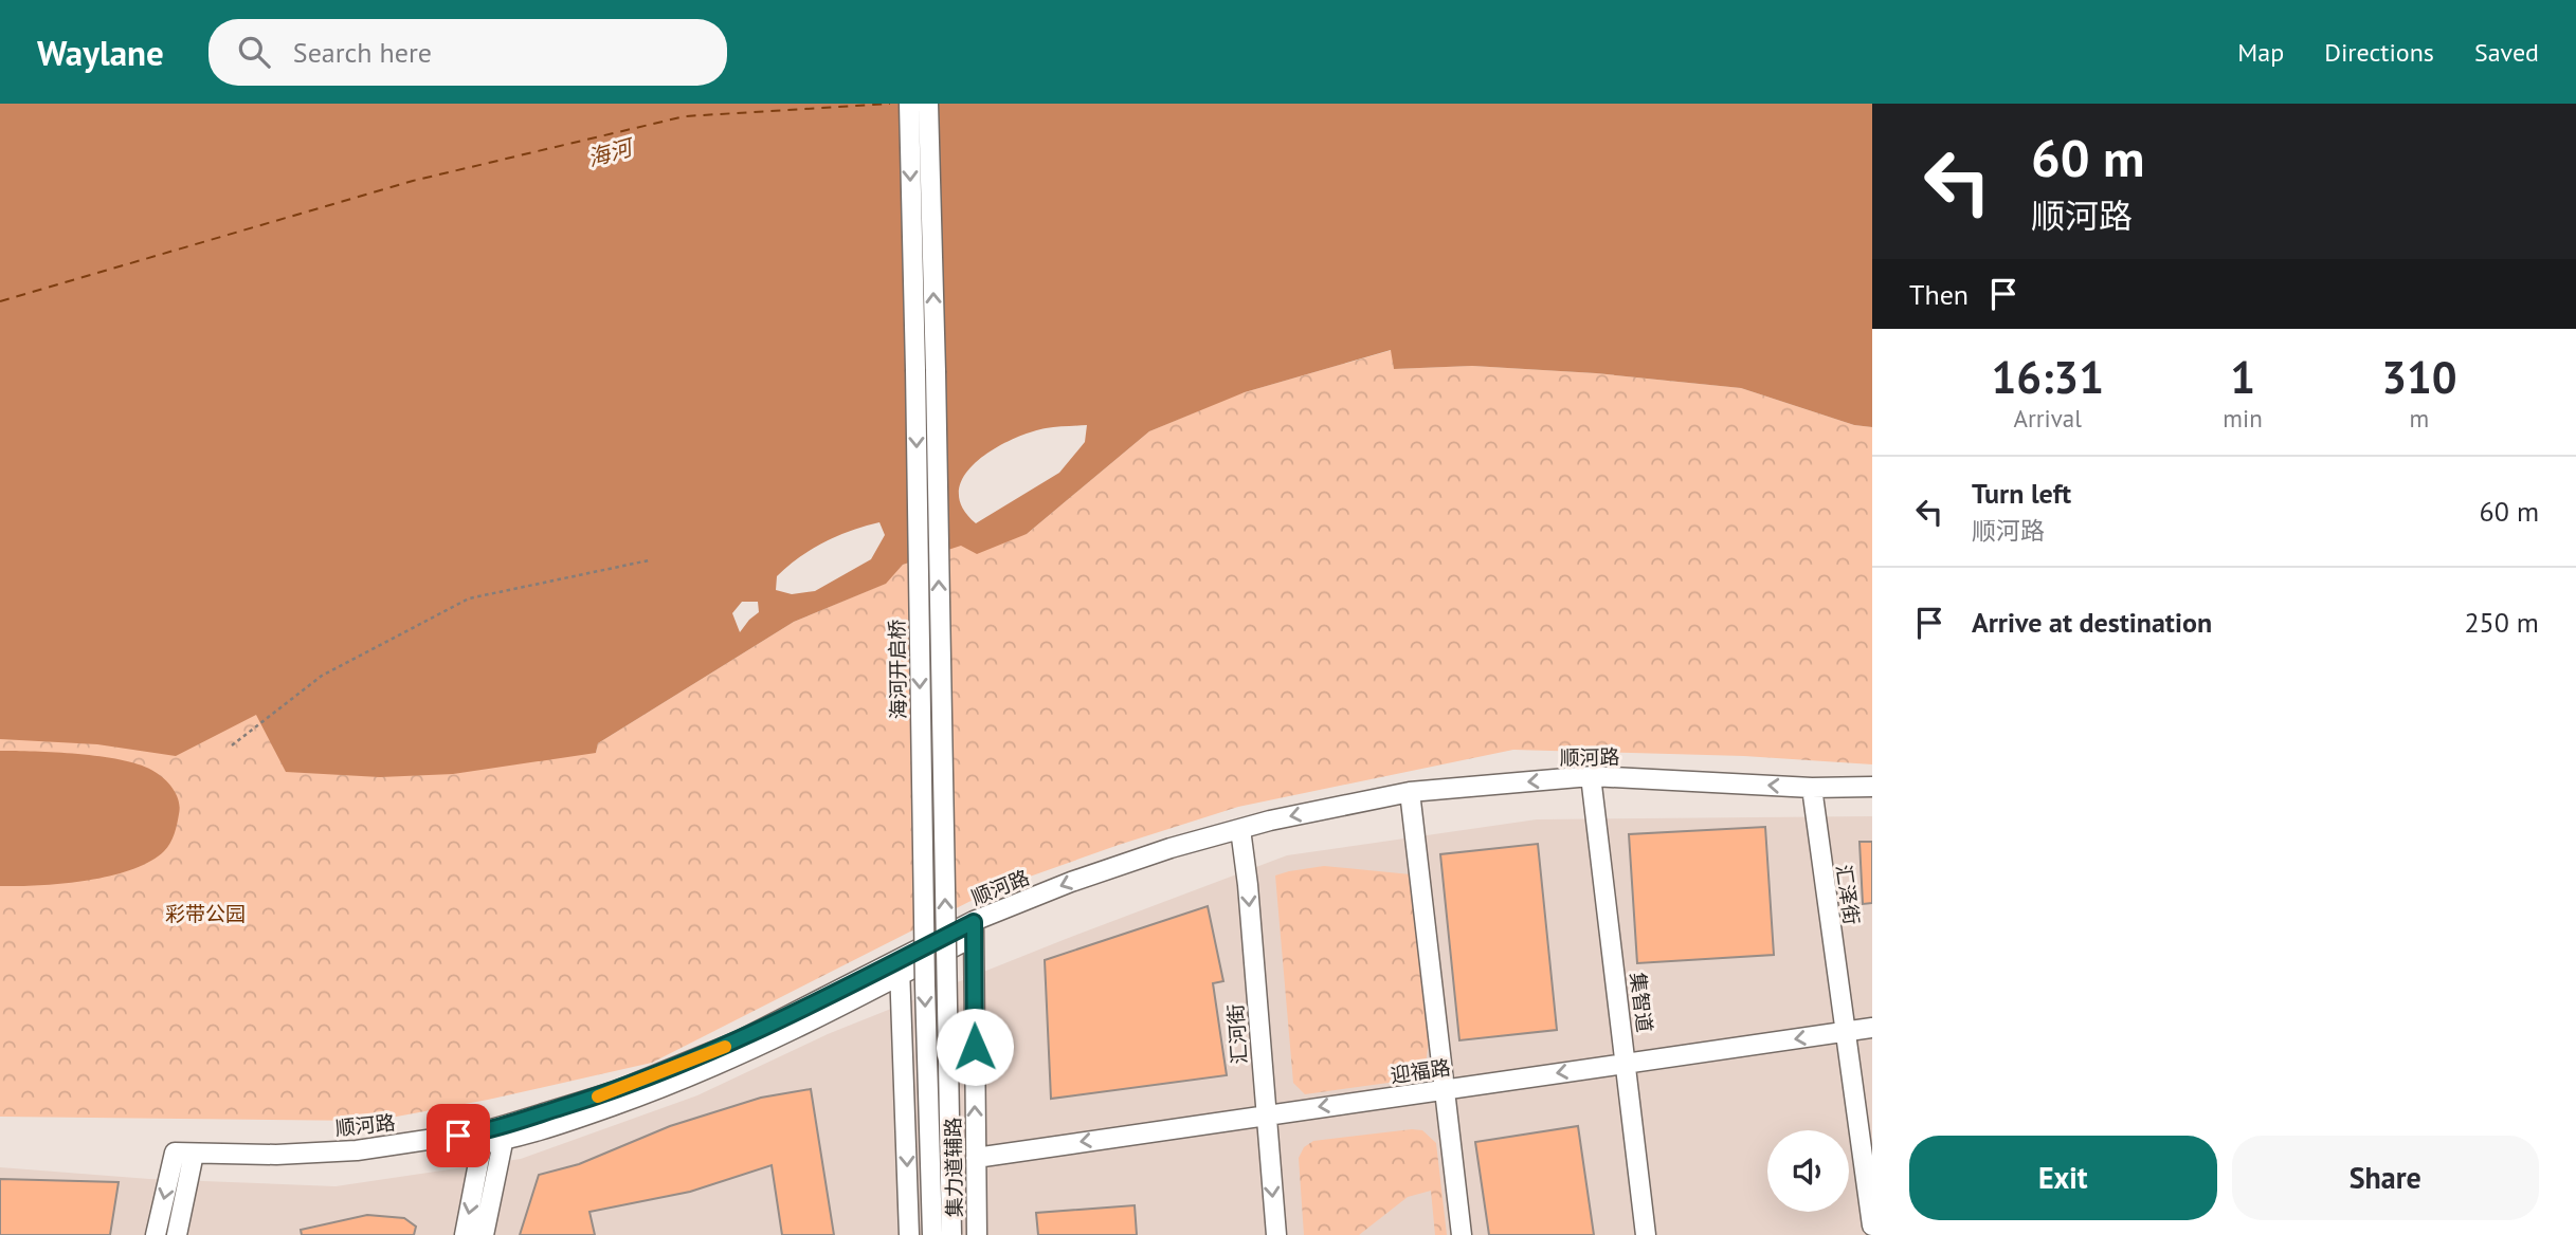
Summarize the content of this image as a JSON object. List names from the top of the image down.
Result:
{
  "streets": {
    "street": [
      "海河开启桥",
      "顺河路",
      "汇泽街",
      "集智道",
      "汇河街",
      "迎福路",
      "集力道辅路"
    ]
  },
  "crossings": [
    ["顺河路", "汇泽街"],
    ["顺河路", "集智道"],
    ["顺河路", "汇河街"],
    ["顺河路", "集力道辅路"],
    ["汇泽街", "迎福路"],
    ["集智道", "迎福路"],
    ["汇河街", "迎福路"],
    ["迎福路", "集力道辅路"]
  ],
  "one_way": ["顺河路", "汇河街", "迎福路"],
  "water": ["海河"],
  "parks": ["彩带公园"],
  "page": {
    "header": "Waylane",
    "search": "Search here",
    "nav": ["Map", "Directions", "Saved"],
    "turn": ["60 m", "顺河路"],
    "then": "Then",
    "eta": [
      "16:31",
      "Arrival",
      "1",
      "min",
      "310",
      "m"
    ],
    "list": [
      {
        "name": "Turn left",
        "note": "顺河路",
        "value": "60 m"
      },
      {
        "name": "Arrive at destination",
        "value": "250 m"
      }
    ],
    "buttons": ["Exit", "Share"]
  }
}
